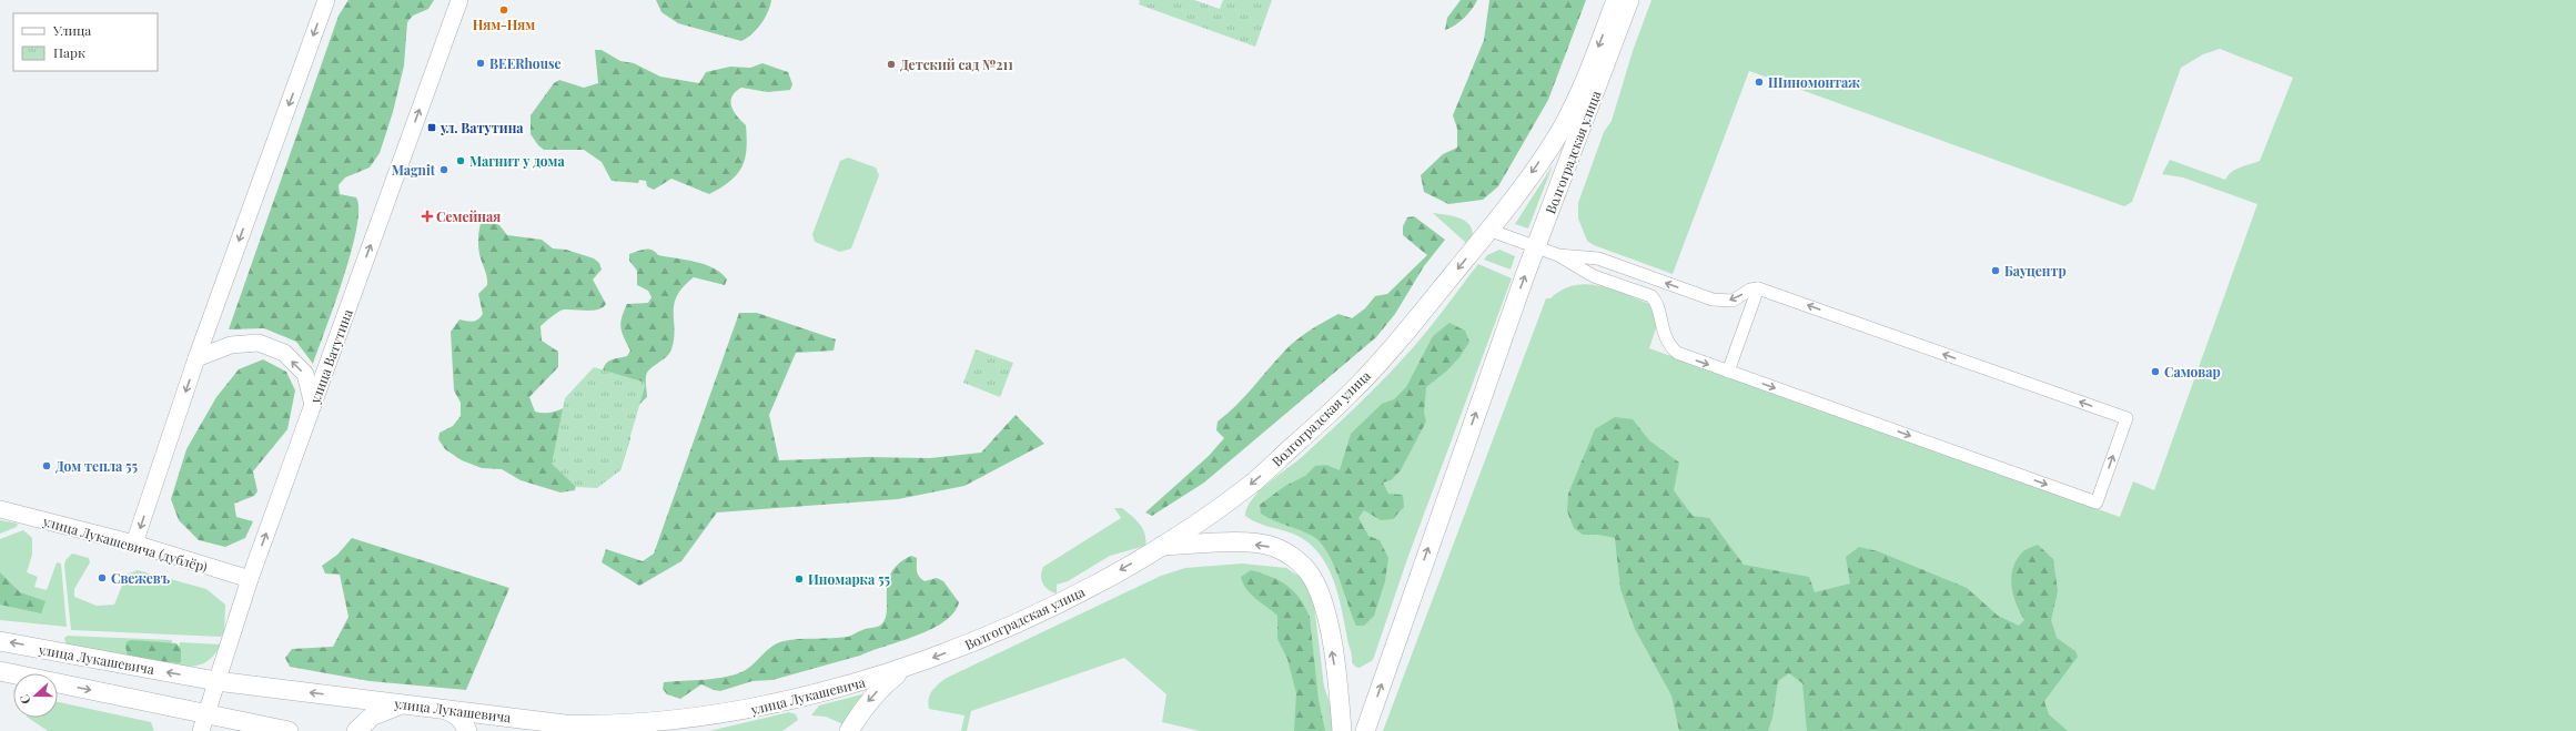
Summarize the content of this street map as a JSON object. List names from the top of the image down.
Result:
{
  "streets": {
    "main road": [
      "Волгоградская улица",
      "улица Ватутина",
      "улица Лукашевича (дублёр)",
      "улица Лукашевича"
    ]
  },
  "crossings": [
    ["Волгоградская улица", "улица Лукашевича"],
    ["улица Ватутина", "улица Лукашевича (дублёр)"],
    ["улица Ватутина", "улица Лукашевича"]
  ],
  "places": {
    "other": [
      "Ням-Ням",
      "BEERhouse",
      "Детский сад №211",
      "Шиномонтаж",
      "Магнит у дома",
      "Magnit",
      "Бауцентр",
      "Самовар",
      "Дом тепла 55",
      "Свежевъ",
      "Иномарка 55"
    ],
    "transit": ["ул. Ватутина"],
    "health": ["Семейная"]
  },
  "legend": ["Улица", "Парк"],
  "north": "left"
}
